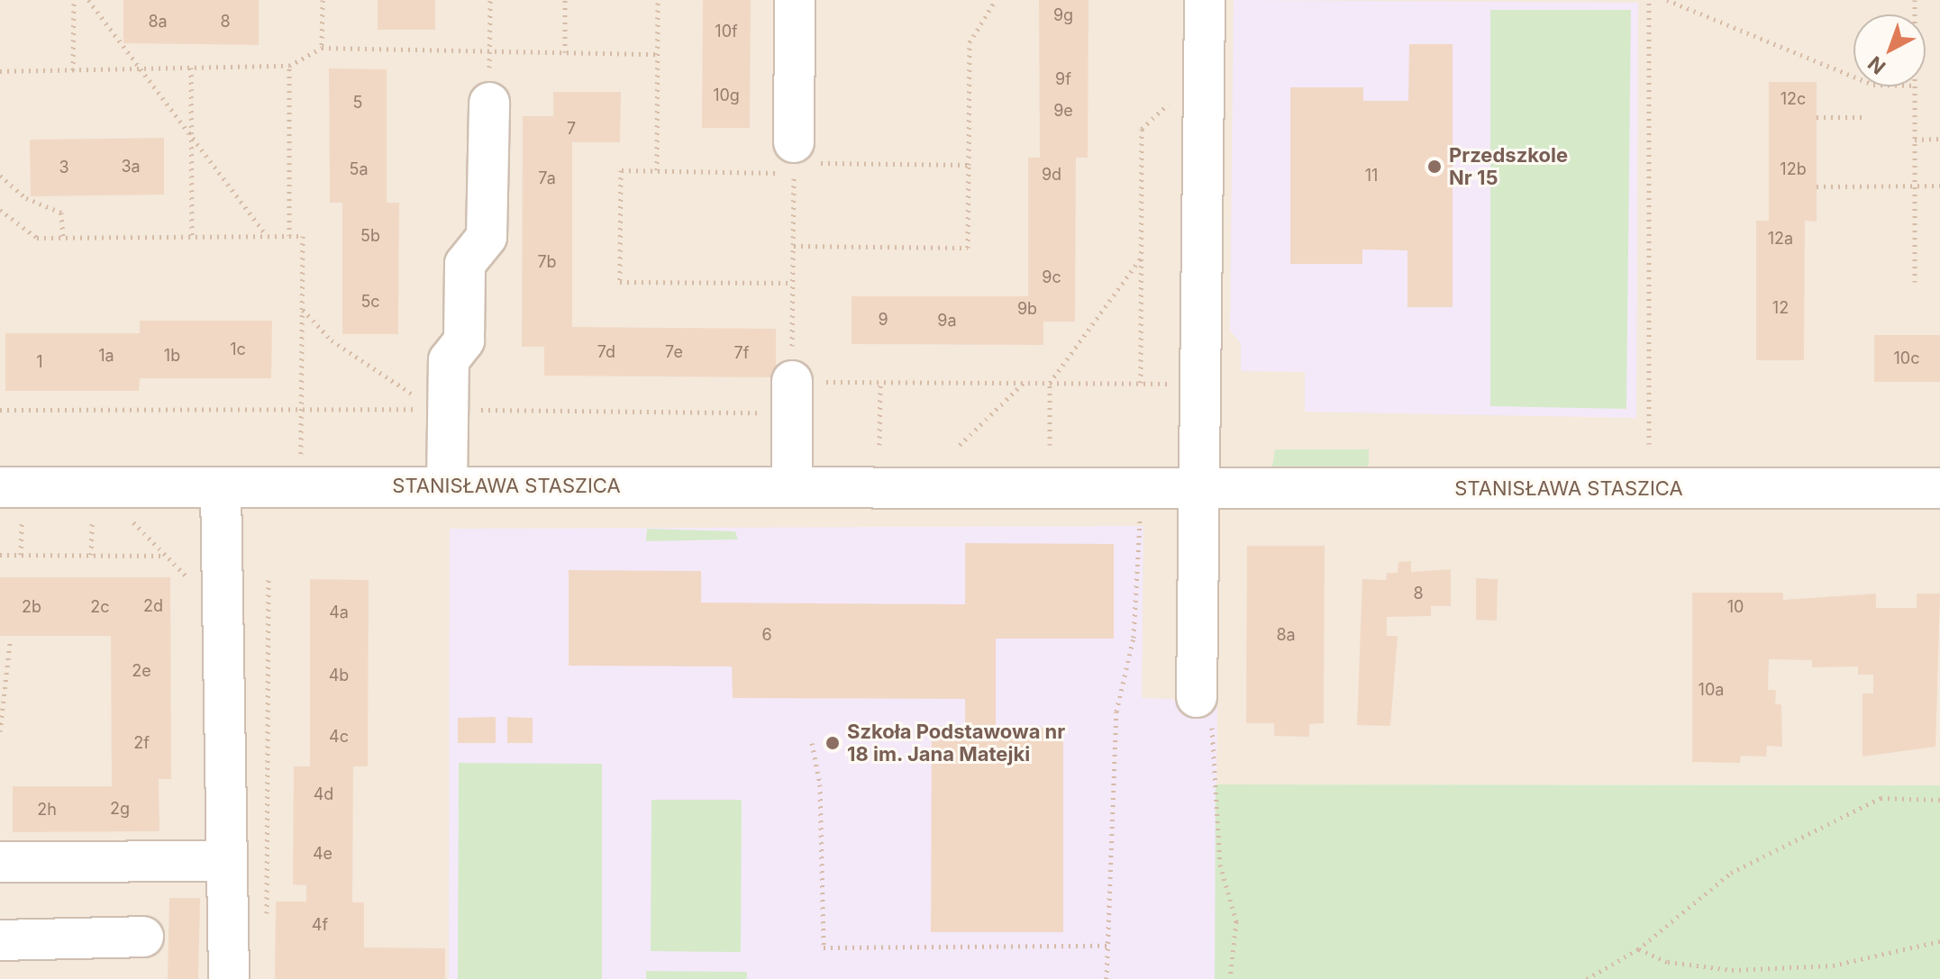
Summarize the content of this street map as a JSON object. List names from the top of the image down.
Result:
{
  "streets": {
    "street": ["STANISŁAWA STASZICA"]
  },
  "places": ["Przedszkole Nr 15", "Szkoła Podstawowa nr 18 im. Jana Matejki"],
  "house_numbers": [
    "9g",
    "8a",
    "8",
    "10f",
    "9f",
    "10g",
    "12c",
    "5",
    "9e",
    "7",
    "3a",
    "3",
    "5a",
    "12b",
    "9d",
    "11",
    "7a",
    "5b",
    "12a",
    "7b",
    "9c",
    "5c",
    "12",
    "9b",
    "9",
    "9a",
    "1c",
    "7d",
    "7e",
    "7f",
    "1a",
    "1b",
    "10c",
    "1",
    "8",
    "2d",
    "2b",
    "2c",
    "10",
    "4a",
    "6",
    "8a",
    "2e",
    "4b",
    "10a",
    "4c",
    "2f",
    "4d",
    "2g",
    "2h",
    "4e",
    "4f"
  ],
  "north": "bottom left"
}
